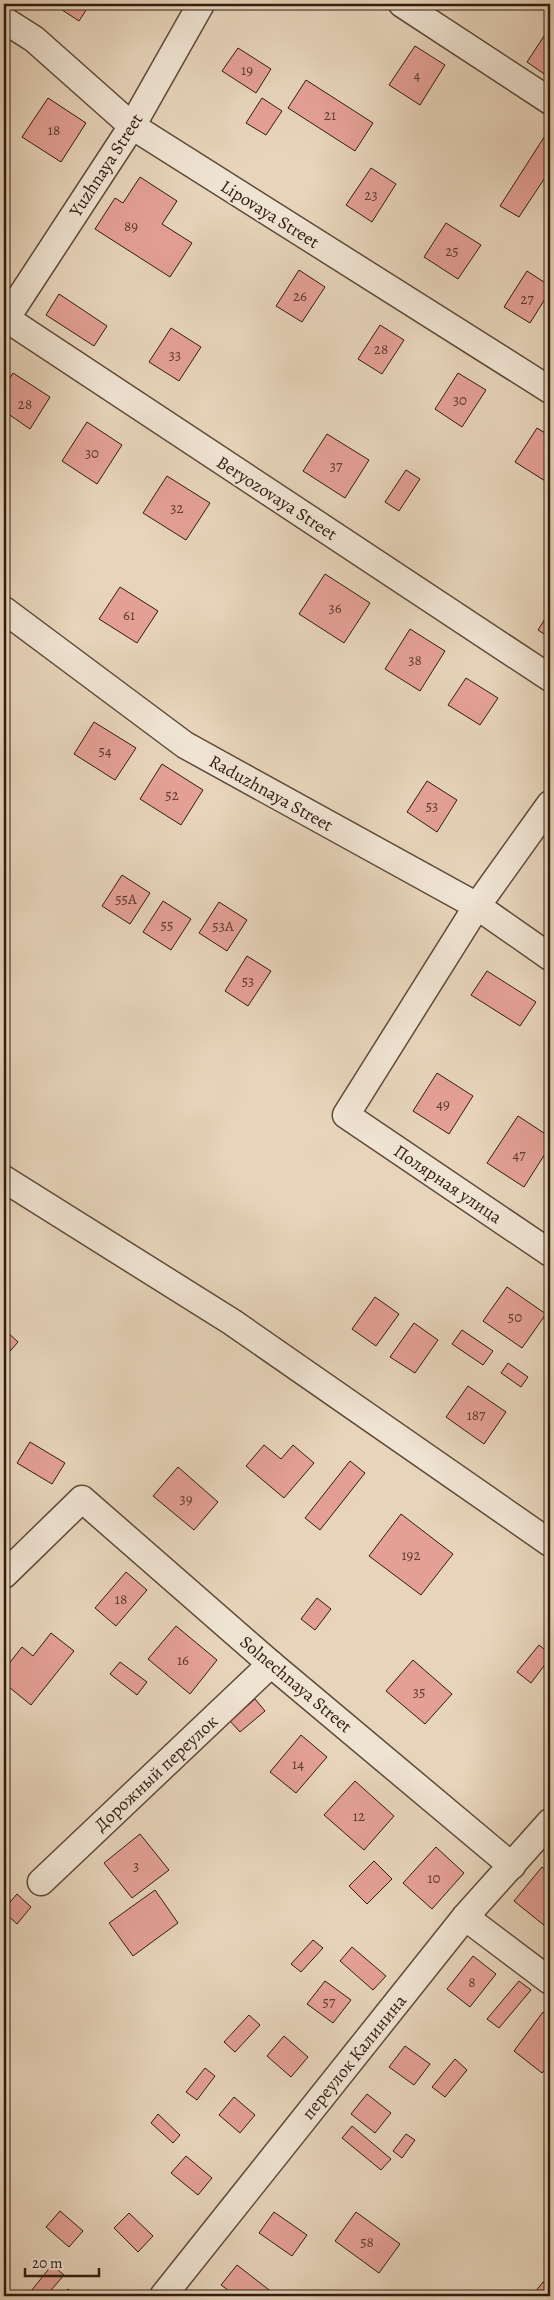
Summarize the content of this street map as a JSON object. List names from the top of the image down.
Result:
{
  "streets": {
    "street": [
      "Yuzhnaya Street",
      "Lipovaya Street",
      "Beryozovaya Street",
      "Raduzhnaya Street",
      "Полярная улица",
      "Solnechnaya Street",
      "Дорожный переулок",
      "переулок Калинина"
    ]
  },
  "crossings": [
    ["Yuzhnaya Street", "Lipovaya Street"],
    ["Yuzhnaya Street", "Beryozovaya Street"],
    ["Raduzhnaya Street", "Полярная улица"],
    ["Solnechnaya Street", "Дорожный переулок"],
    ["Solnechnaya Street", "переулок Калинина"]
  ],
  "house_numbers": [
    "19",
    "4",
    "21",
    "18",
    "23",
    "89",
    "25",
    "26",
    "27",
    "28",
    "33",
    "30",
    "28",
    "30",
    "37",
    "32",
    "36",
    "61",
    "38",
    "54",
    "52",
    "53",
    "55А",
    "55",
    "53А",
    "53",
    "49",
    "47",
    "50",
    "187",
    "39",
    "192",
    "18",
    "16",
    "35",
    "14",
    "12",
    "3",
    "10",
    "8",
    "57",
    "58"
  ],
  "scale_bar": "20 m"
}
